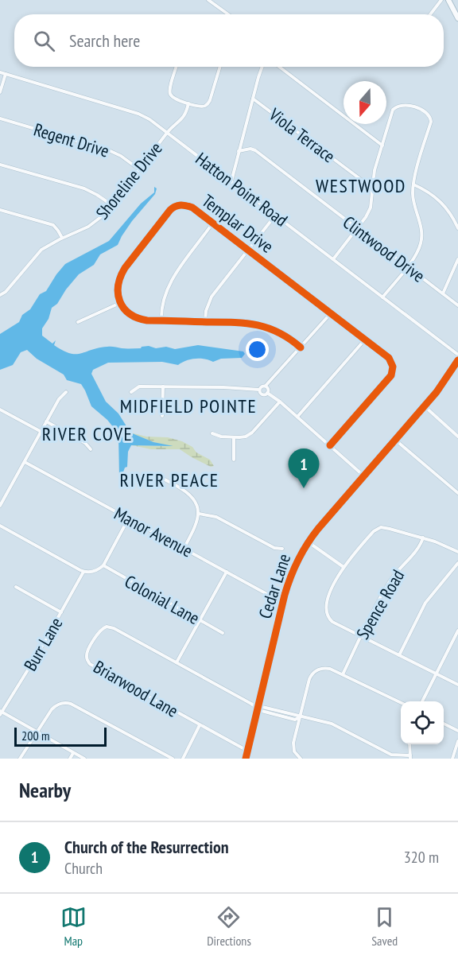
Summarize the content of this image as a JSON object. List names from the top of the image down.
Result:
{
  "streets": {
    "main road": ["Cedar Lane"],
    "street": [
      "Viola Terrace",
      "Regent Drive",
      "Shoreline Drive",
      "Hatton Point Road",
      "Templar Drive",
      "Clintwood Drive",
      "Manor Avenue",
      "Colonial Lane",
      "Spence Road",
      "Burr Lane",
      "Briarwood Lane"
    ]
  },
  "crossings": [
    ["Regent Drive", "Shoreline Drive"],
    ["Shoreline Drive", "Hatton Point Road"],
    ["Manor Avenue", "Cedar Lane"],
    ["Cedar Lane", "Briarwood Lane"]
  ],
  "districts": [
    "WESTWOOD",
    "MIDFIELD POINTE",
    "RIVER COVE",
    "RIVER PEACE"
  ],
  "scale_bar": "200 m",
  "north": "bottom",
  "page": {
    "search": "Search here",
    "pins": "1",
    "scale": "200 m",
    "heading": "Nearby",
    "list": [
      {
        "mark": "1",
        "name": "Church of the Resurrection",
        "note": "Church",
        "value": "320 m"
      }
    ],
    "nav": ["Map", "Directions", "Saved"]
  }
}
